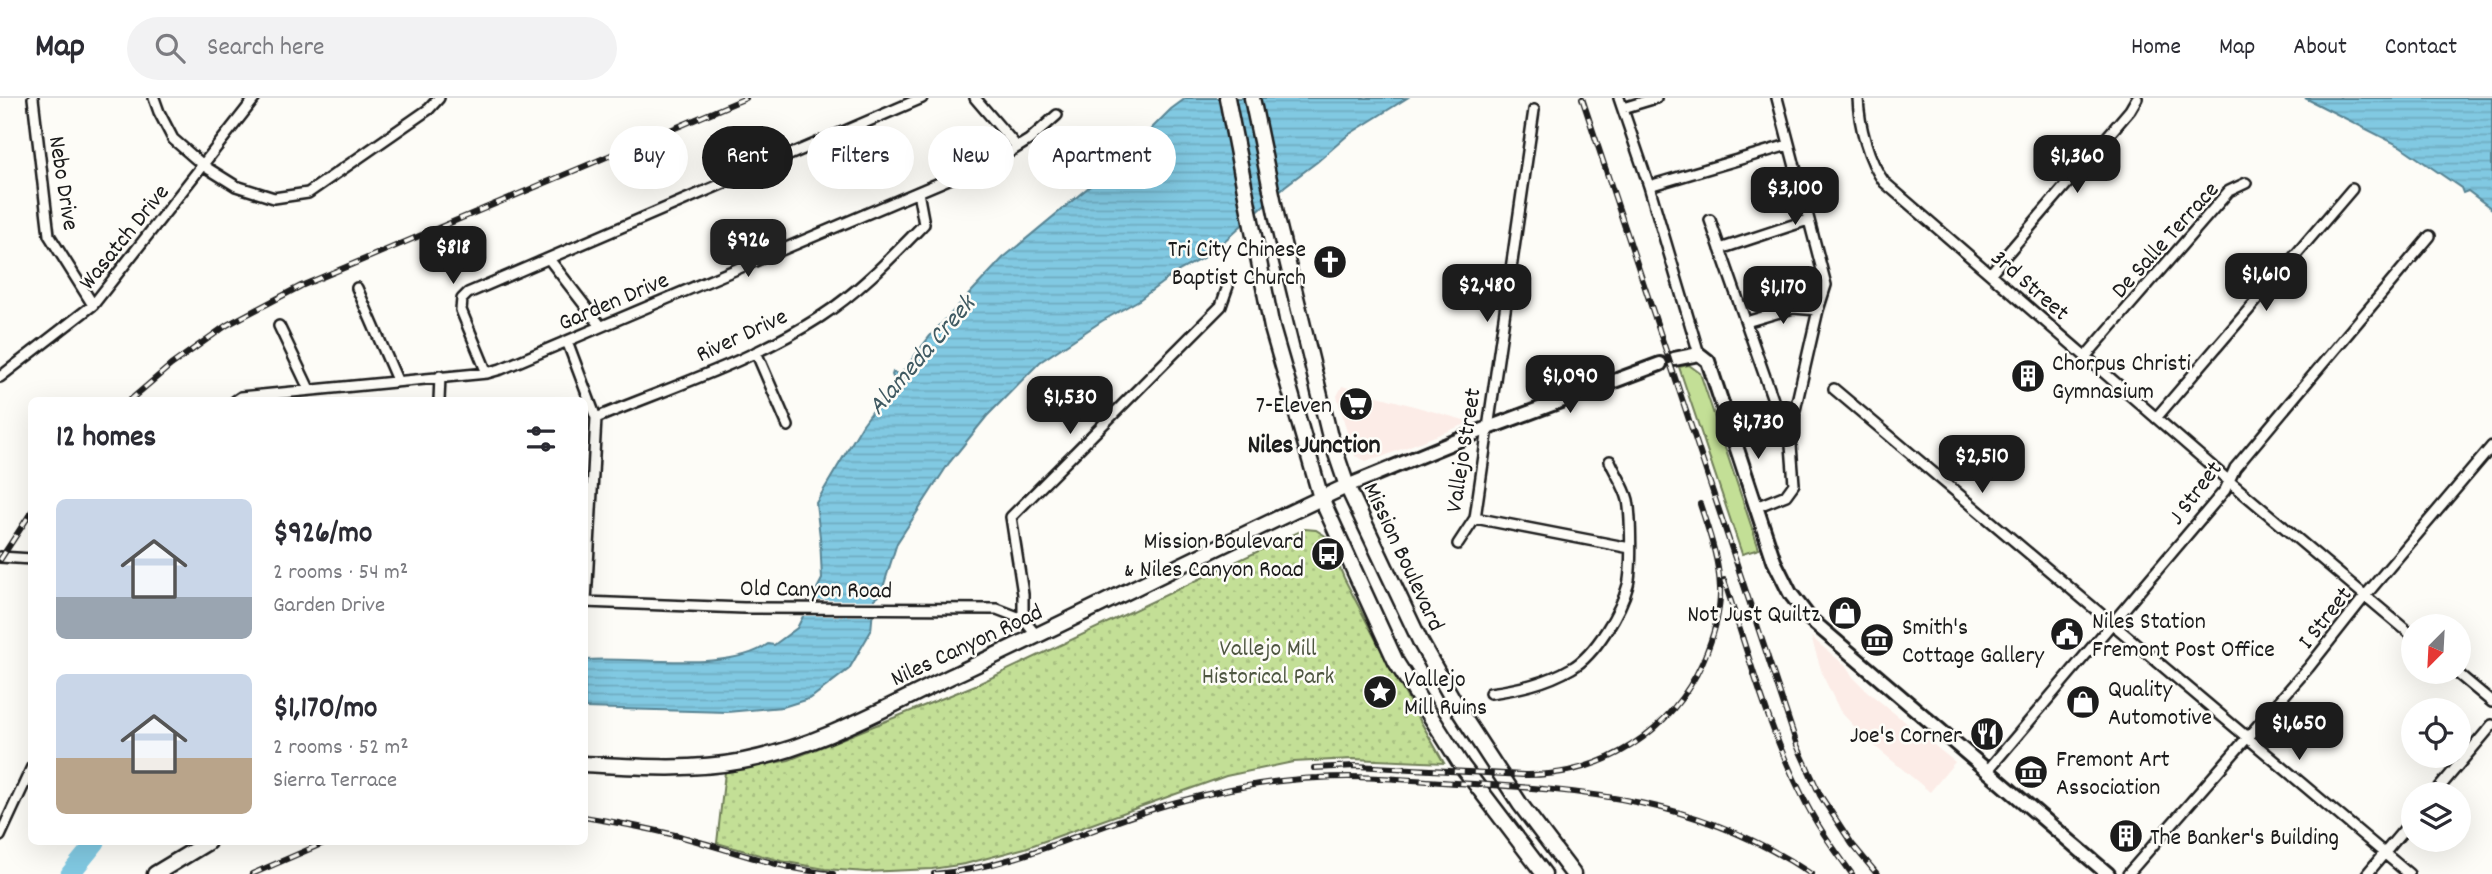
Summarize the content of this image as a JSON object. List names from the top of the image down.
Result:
{
  "streets": {
    "main road": ["Mission Boulevard", "Niles Canyon Road"],
    "street": [
      "Nebo Drive",
      "Wasatch Drive",
      "De Salle Terrace",
      "3rd Street",
      "Garden Drive",
      "River Drive",
      "Vallejo Street",
      "J Street",
      "Old Canyon Road",
      "I Street"
    ]
  },
  "crossings": [
    ["Nebo Drive", "Wasatch Drive"],
    ["De Salle Terrace", "3rd Street"],
    ["3rd Street", "J Street"],
    ["3rd Street", "I Street"],
    ["Garden Drive", "River Drive"],
    ["Mission Boulevard", "Niles Canyon Road"]
  ],
  "districts": ["Niles Junction"],
  "water": ["Alameda Creek"],
  "parks": ["Vallejo Mill Historical Park"],
  "places": {
    "church": ["Tri City Chinese Baptist Church"],
    "building": ["Chorpus Christi Gymnasium", "The Banker's Building"],
    "supermarket": ["7-Eleven"],
    "bus stop": ["Mission Boulevard & Niles Canyon Road"],
    "shop": ["Not Just Quiltz", "Quality Automotive"],
    "public building": ["Niles Station Fremont Post Office"],
    "museum": ["Smith's Cottage Gallery", "Fremont Art Association"],
    "place": ["Vallejo Mill Ruins"],
    "restaurant": ["Joe's Corner"]
  },
  "north": "bottom left",
  "page": {
    "header": "Map",
    "search": "Search here",
    "nav": [
      "Home",
      "Map",
      "About",
      "Contact"
    ],
    "chip": [
      "Buy",
      "Rent",
      "Filters",
      "New",
      "Apartment"
    ],
    "price": [
      "$1,360",
      "$3,100",
      "$926",
      "$818",
      "$1,610",
      "$2,480",
      "$1,170",
      "$1,090",
      "$1,530",
      "$1,730",
      "$2,510",
      "$1,650"
    ],
    "heading": "12 homes",
    "list": [
      {
        "name": "$926/mo",
        "note": "2 rooms · 54 m² · Garden Drive"
      },
      {
        "name": "$1,170/mo",
        "note": "2 rooms · 52 m² · Sierra Terrace"
      }
    ]
  }
}
